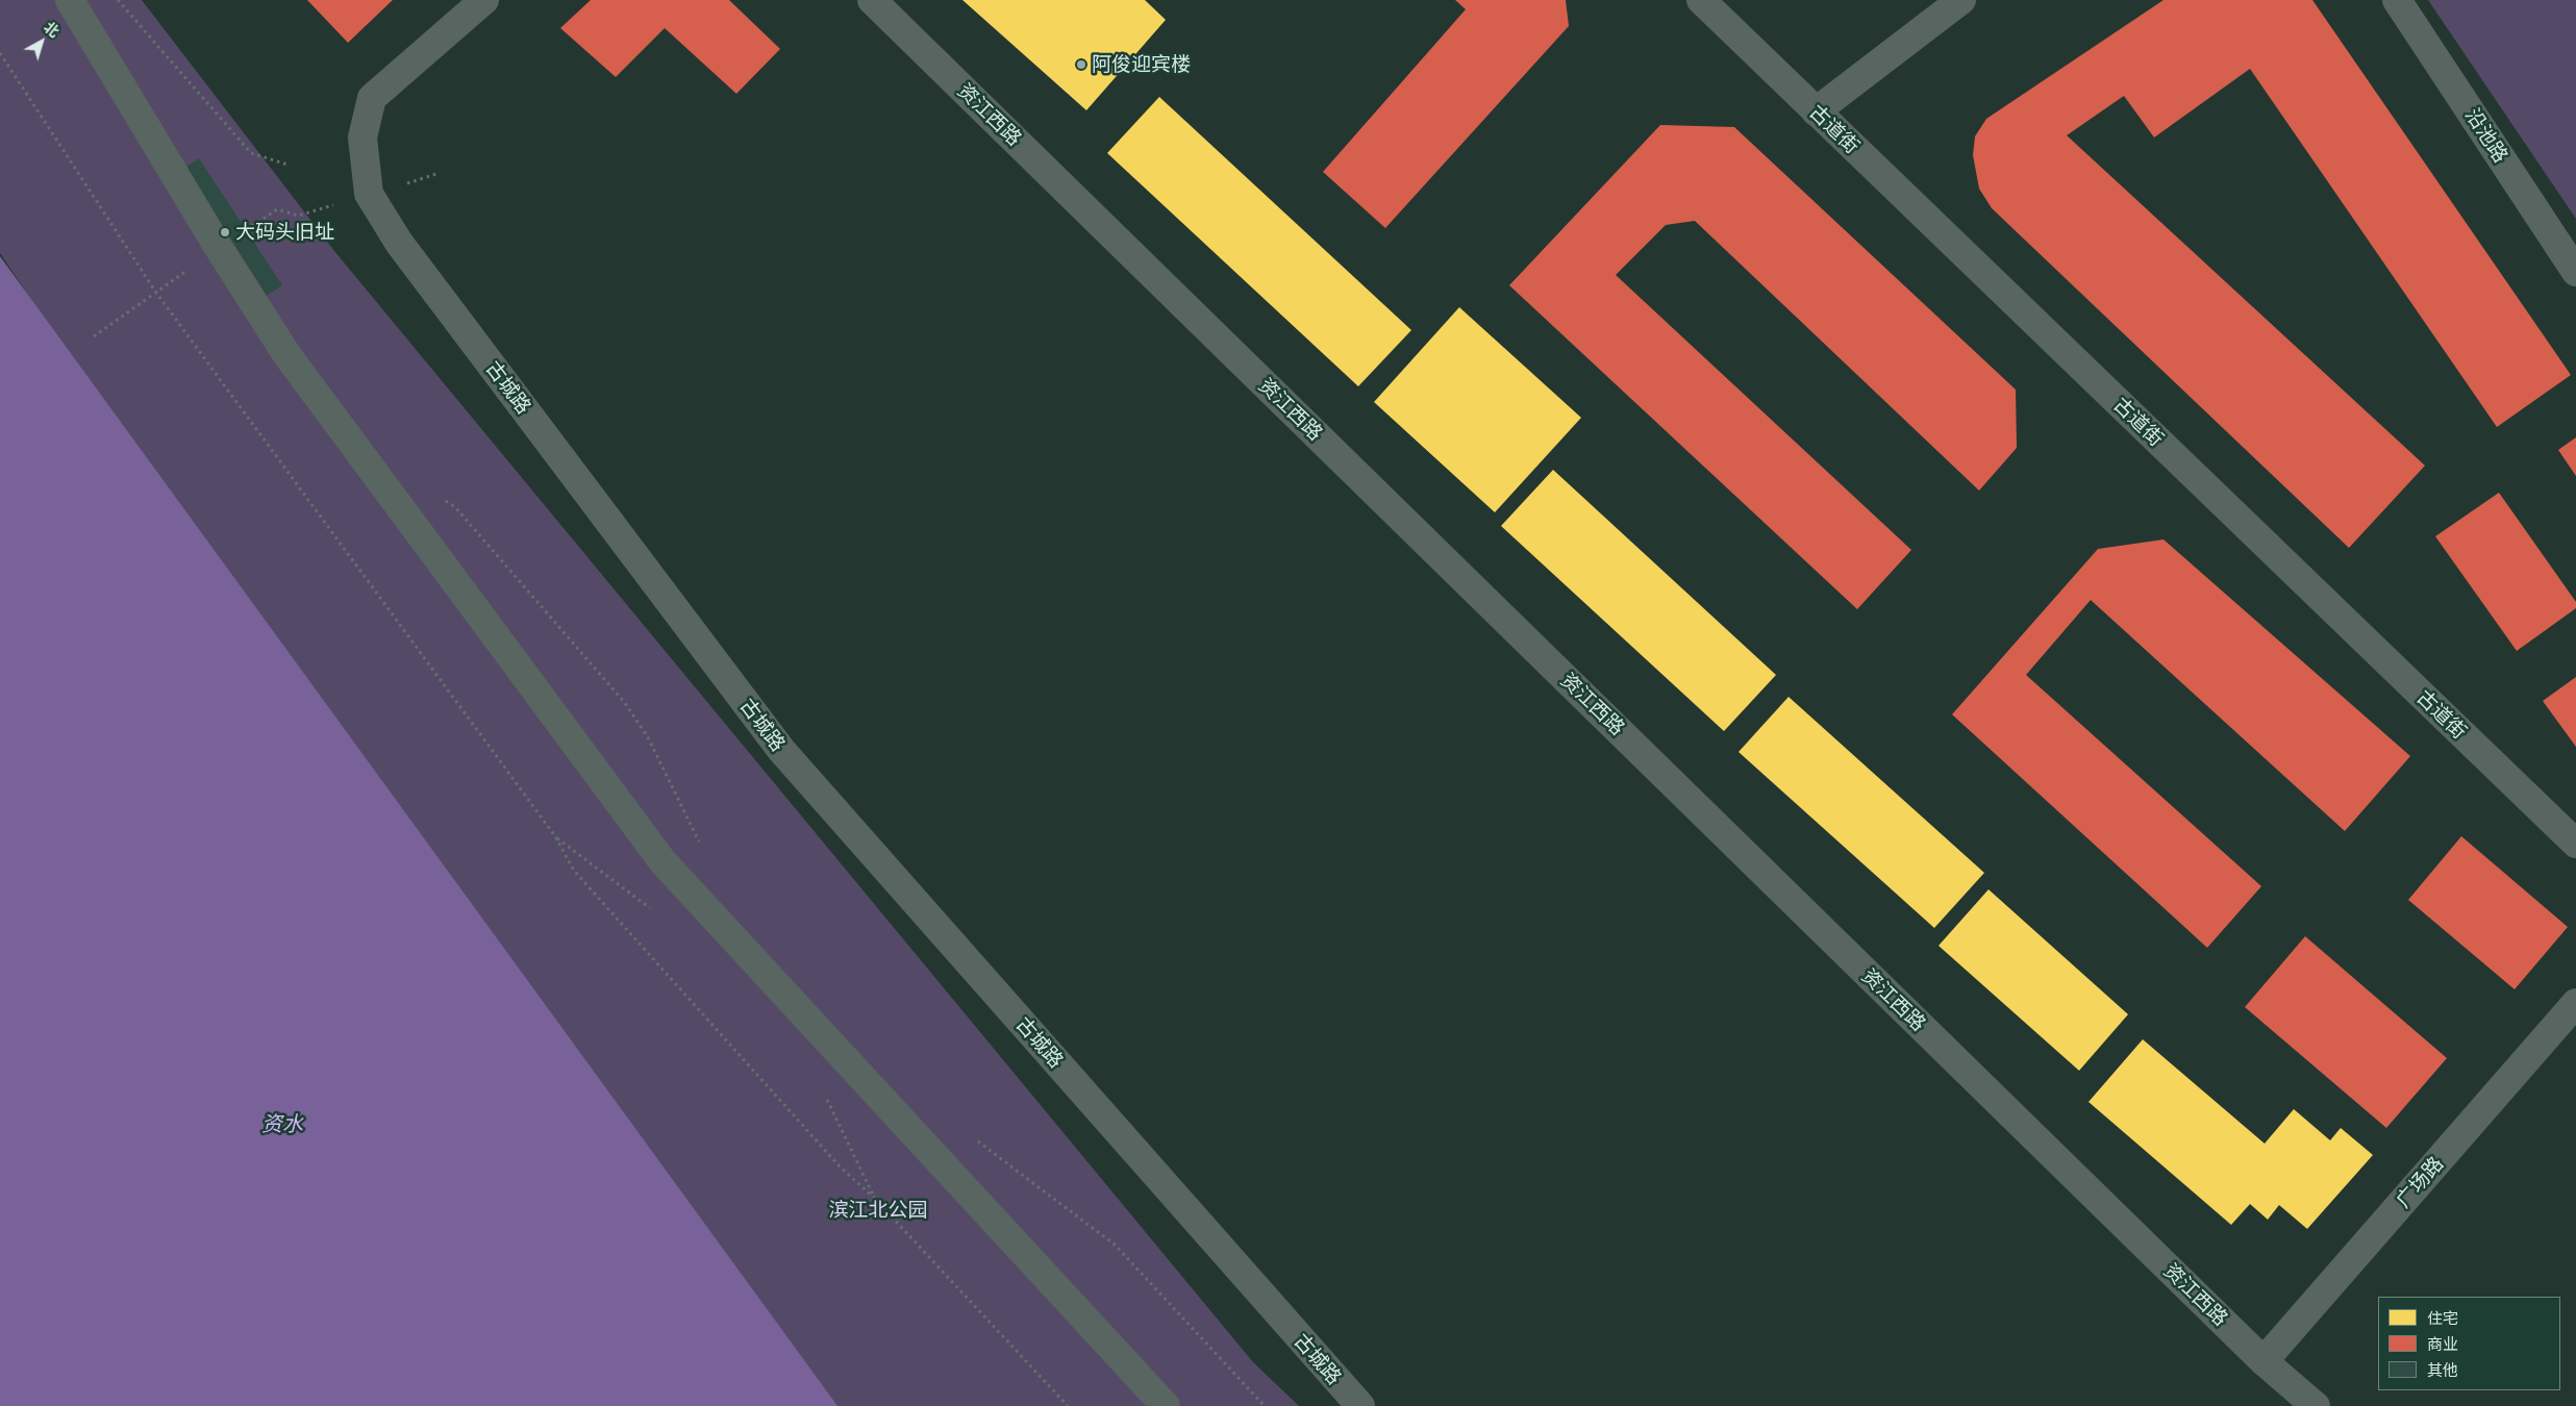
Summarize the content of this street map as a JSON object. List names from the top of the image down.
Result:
{
  "streets": {
    "street": [
      "资江西路",
      "古道街",
      "沿池路",
      "古城路",
      "广场路"
    ]
  },
  "crossings": [
    ["资江西路", "广场路"]
  ],
  "water": ["资水"],
  "parks": ["滨江北公园"],
  "places": ["阿俊迎宾楼", "大码头旧址"],
  "legend": ["住宅", "商业", "其他"],
  "north": "top right"
}
